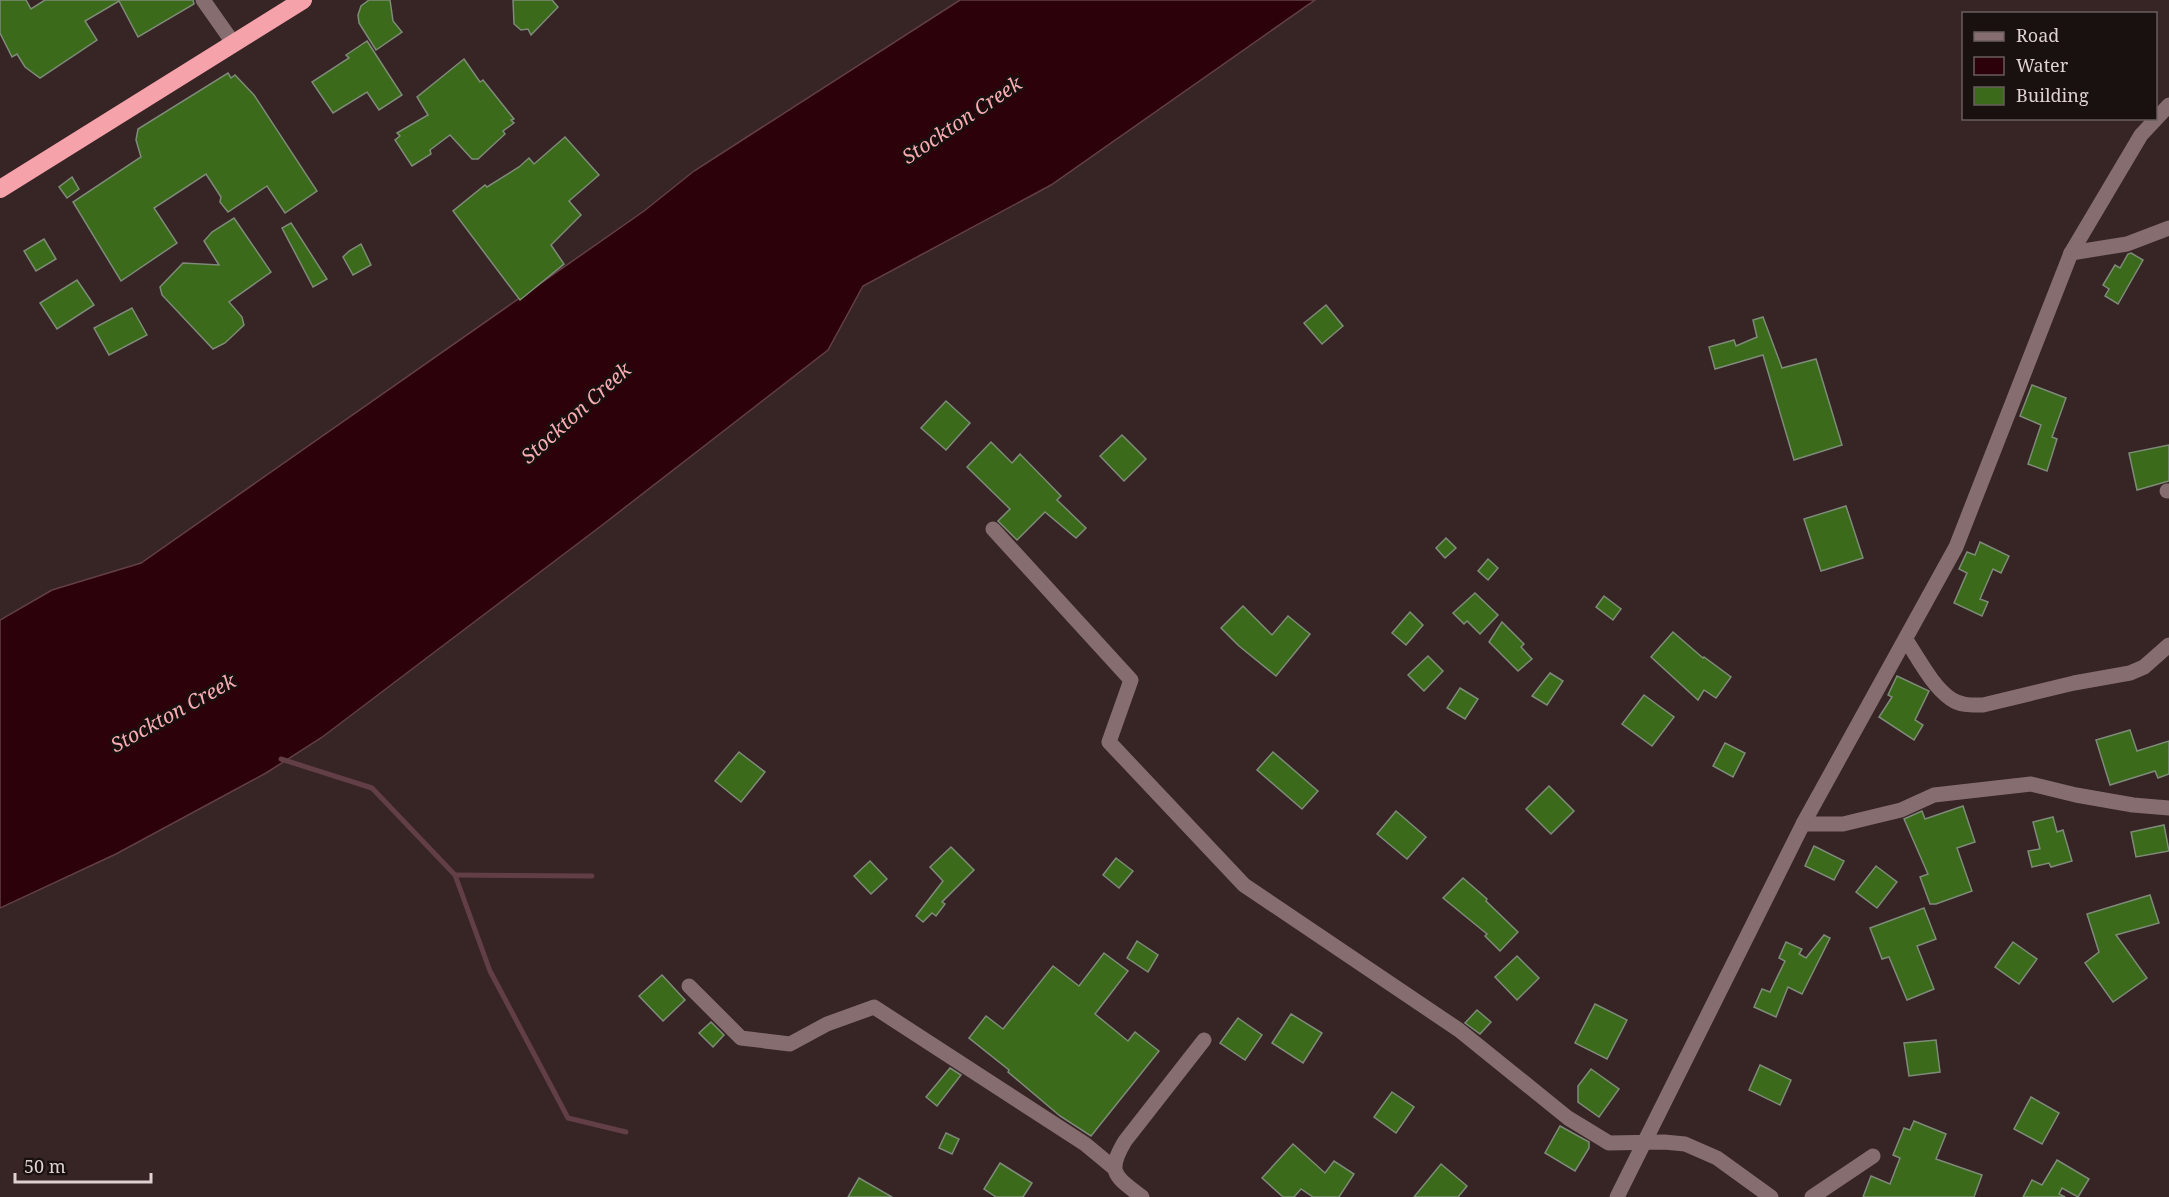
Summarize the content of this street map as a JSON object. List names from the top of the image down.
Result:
{
  "water": ["Stockton Creek"],
  "legend": ["Road", "Water", "Building"],
  "scale_bar": "50 m"
}
